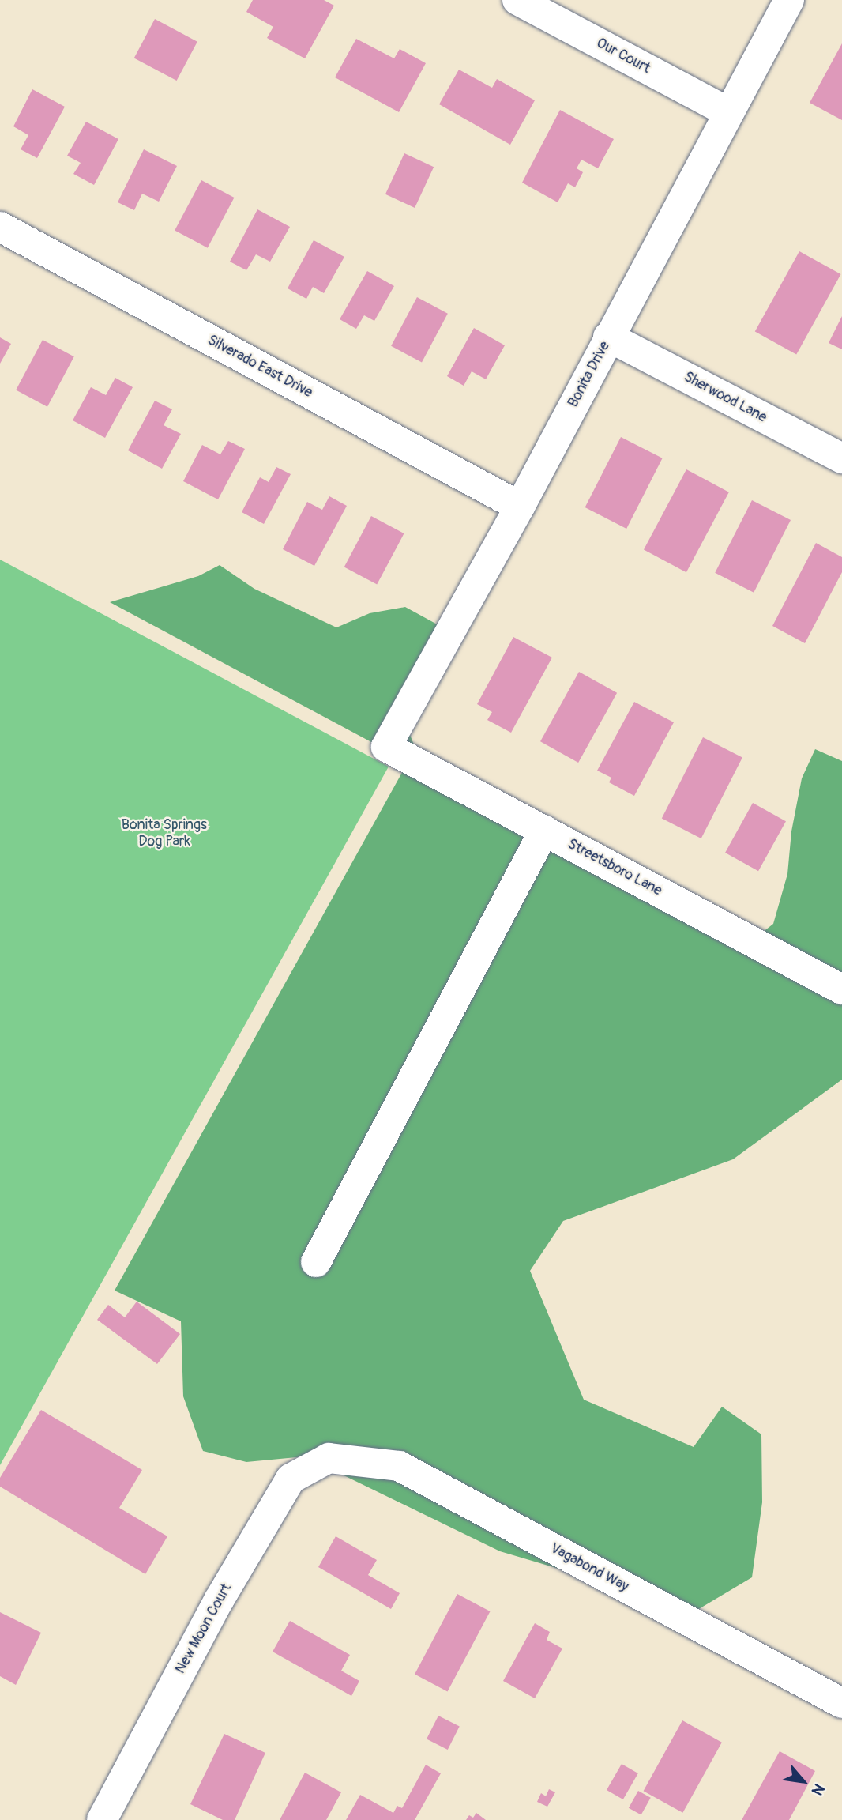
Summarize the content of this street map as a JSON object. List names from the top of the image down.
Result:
{
  "streets": {
    "street": [
      "Our Court",
      "Silverado East Drive",
      "Bonita Drive",
      "Sherwood Lane",
      "Streetsboro Lane",
      "Vagabond Way",
      "New Moon Court"
    ]
  },
  "crossings": [
    ["Our Court", "Bonita Drive"],
    ["Silverado East Drive", "Bonita Drive"],
    ["Bonita Drive", "Sherwood Lane"],
    ["Bonita Drive", "Streetsboro Lane"],
    ["Vagabond Way", "New Moon Court"]
  ],
  "parks": ["Bonita Springs Dog Park"],
  "north": "bottom right"
}
